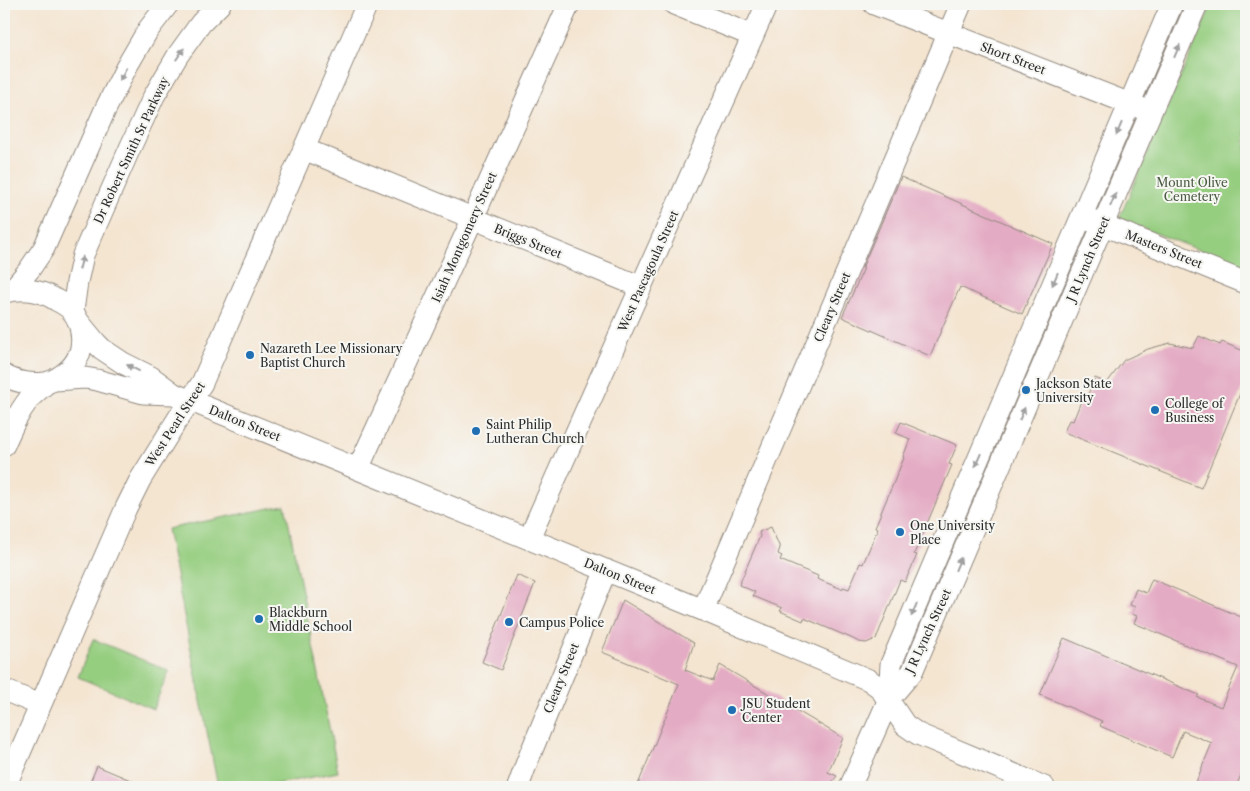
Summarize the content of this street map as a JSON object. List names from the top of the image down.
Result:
{
  "streets": {
    "street": [
      "Short Street",
      "Dr Robert Smith Sr Parkway",
      "Isiah Montgomery Street",
      "Briggs Street",
      "Masters Street",
      "J R Lynch Street",
      "West Pascagoula Street",
      "Cleary Street",
      "Dalton Street",
      "West Pearl Street"
    ]
  },
  "crossings": [
    ["Short Street", "J R Lynch Street"],
    ["Short Street", "Cleary Street"],
    ["Dr Robert Smith Sr Parkway", "Dalton Street"],
    ["Isiah Montgomery Street", "Briggs Street"],
    ["Isiah Montgomery Street", "Dalton Street"],
    ["Briggs Street", "West Pascagoula Street"],
    ["Briggs Street", "West Pearl Street"],
    ["Masters Street", "J R Lynch Street"],
    ["J R Lynch Street", "Dalton Street"],
    ["West Pascagoula Street", "Dalton Street"],
    ["Cleary Street", "Dalton Street"],
    ["Dalton Street", "West Pearl Street"]
  ],
  "parks": ["Mount Olive Cemetery"],
  "places": [
    "Nazareth Lee Missionary Baptist Church",
    "Jackson State University",
    "College of Business",
    "Saint Philip Lutheran Church",
    "One University Place",
    "Blackburn Middle School",
    "Campus Police",
    "JSU Student Center"
  ]
}
